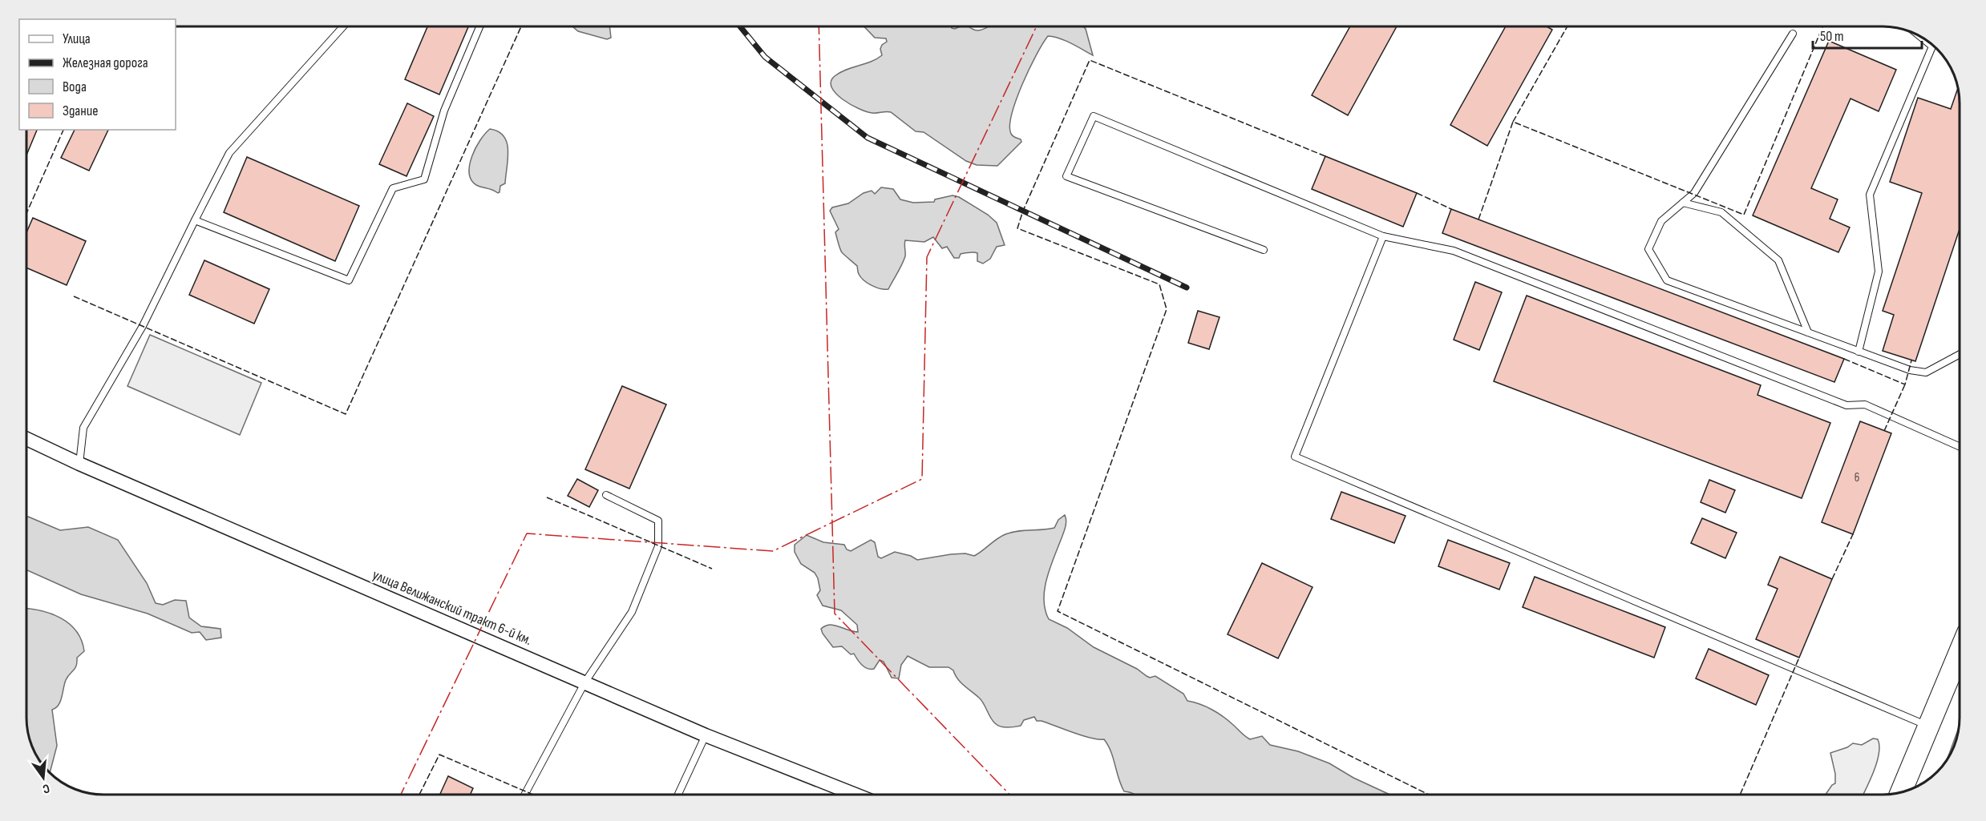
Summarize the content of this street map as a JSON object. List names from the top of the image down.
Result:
{
  "streets": {
    "street": ["улица Велижанский тракт 6-й км."]
  },
  "house_numbers": ["6"],
  "legend": [
    "Улица",
    "Железная дорога",
    "Вода",
    "Здание"
  ],
  "scale_bar": "50 m",
  "north": "bottom"
}
